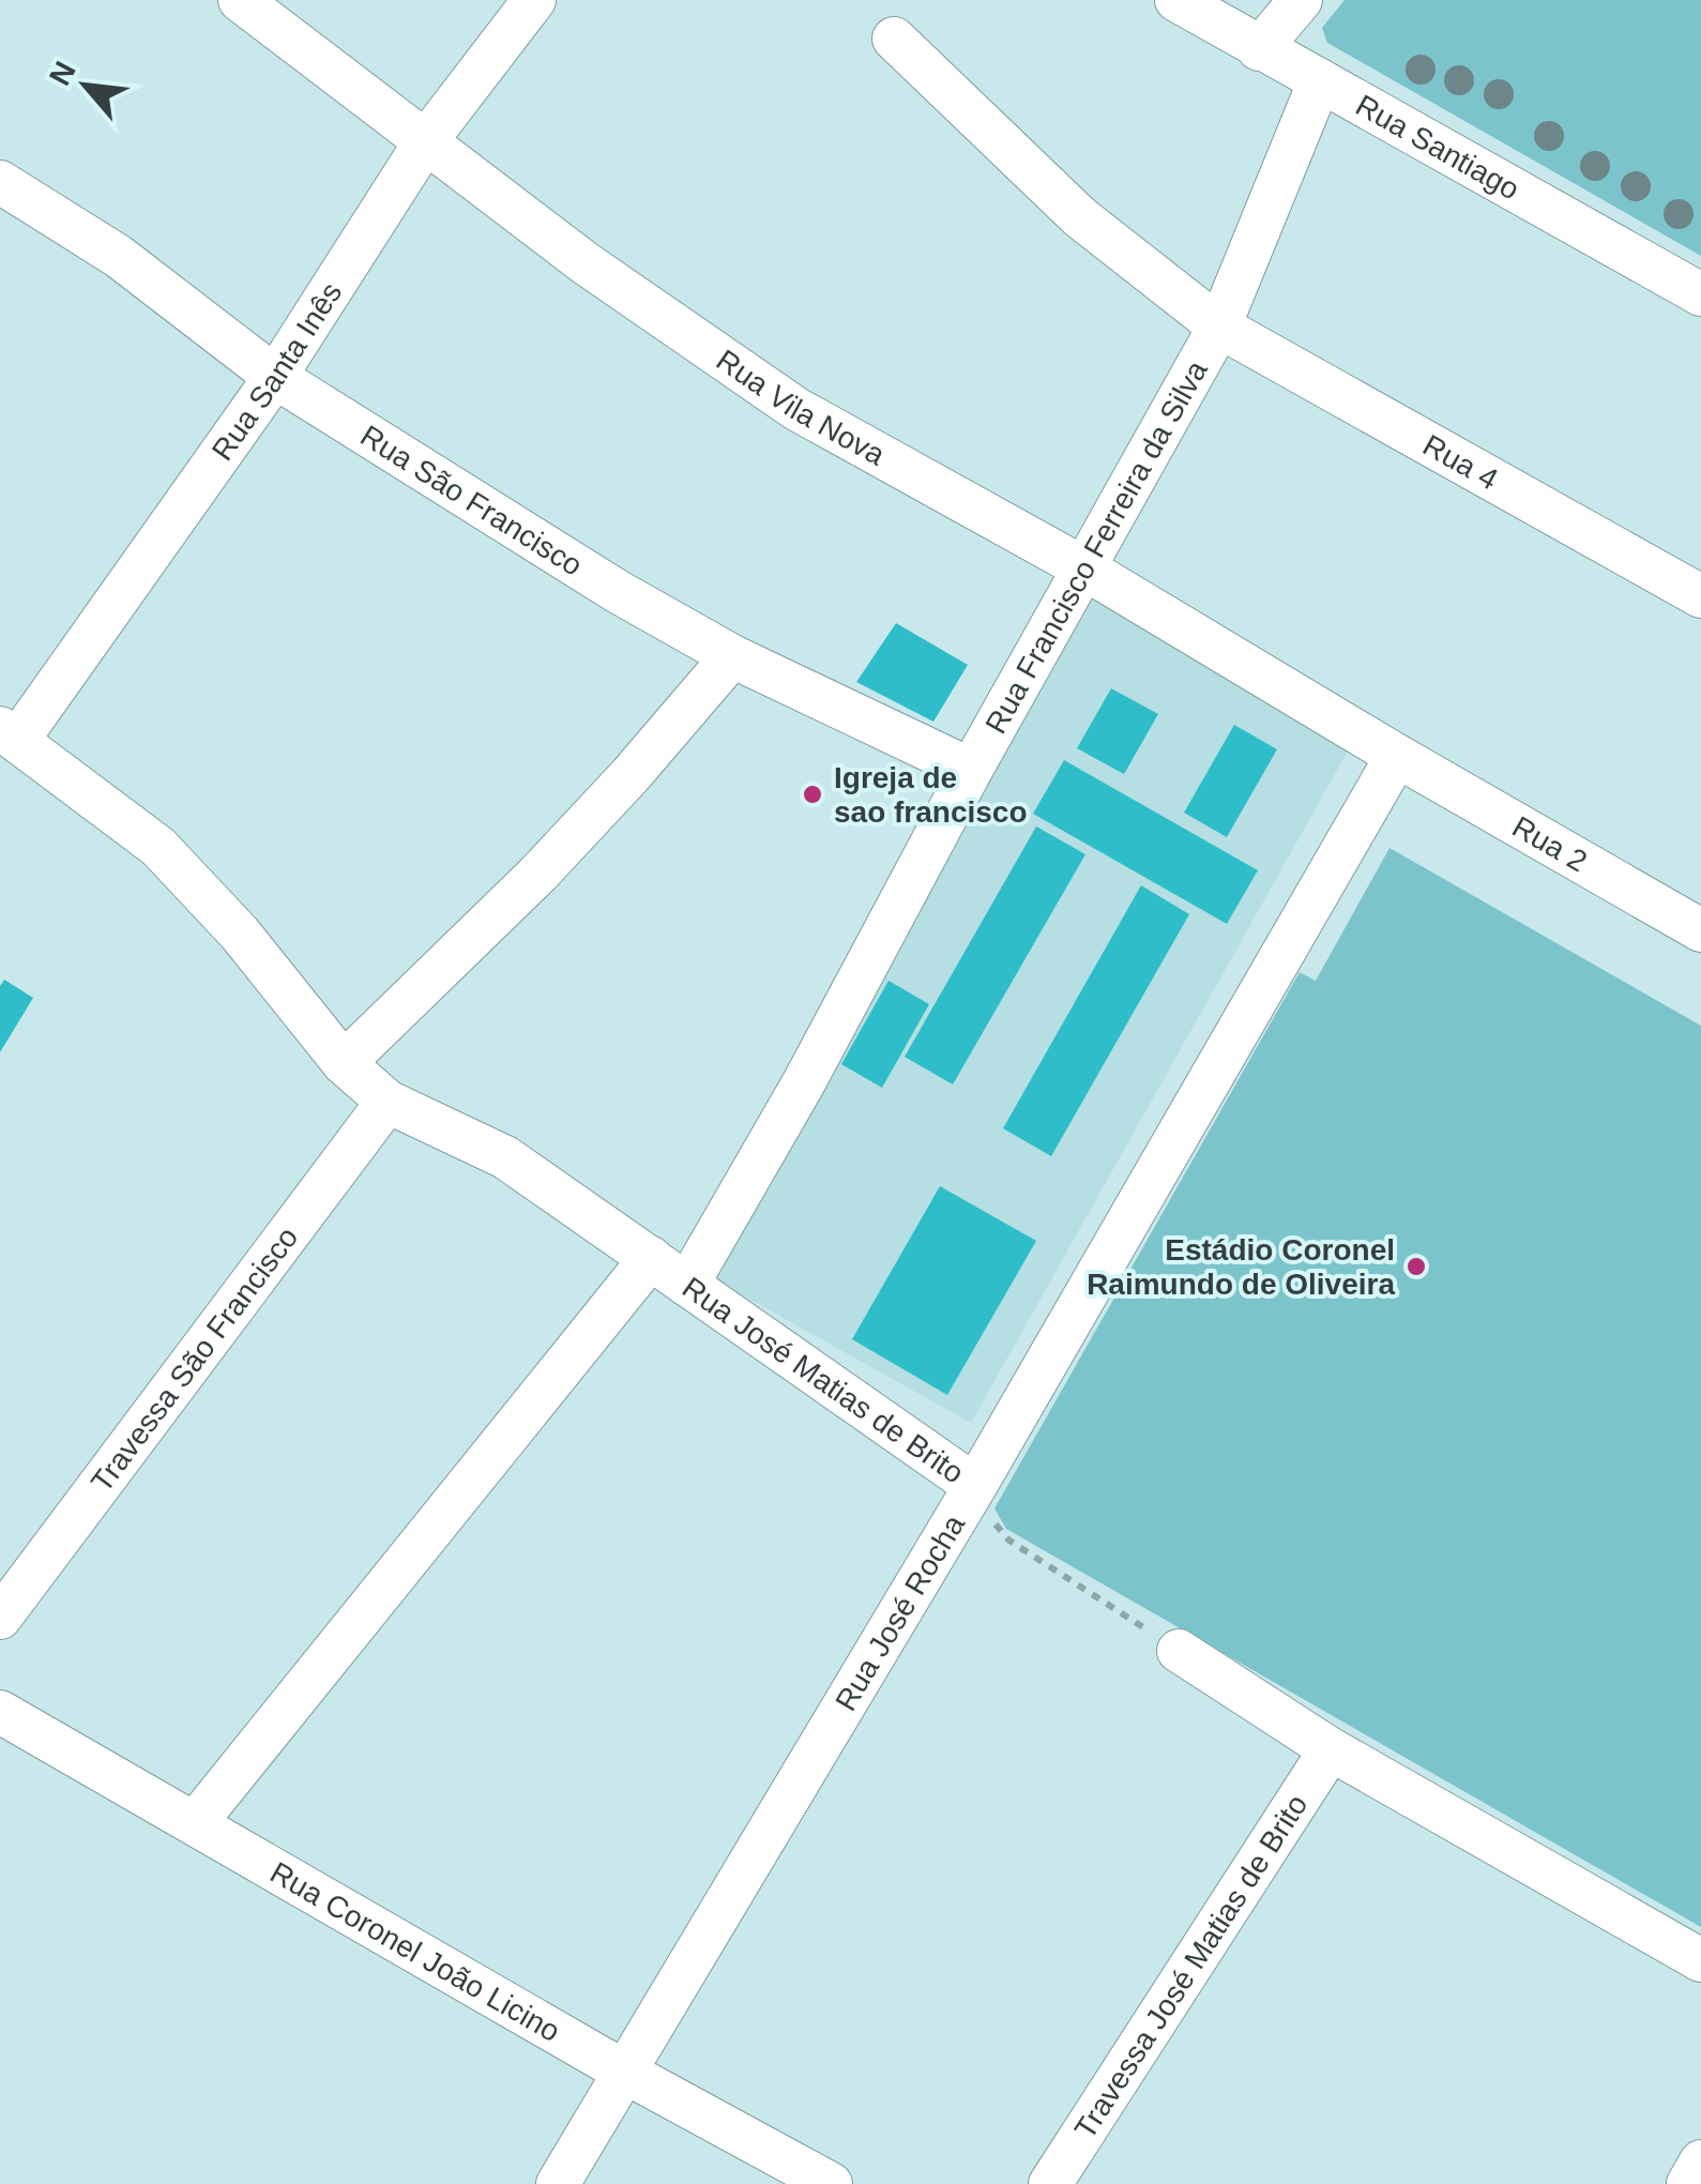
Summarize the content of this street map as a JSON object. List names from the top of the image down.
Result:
{
  "streets": {
    "street": [
      "Rua Santiago",
      "Rua Santa Inês",
      "Rua Vila Nova",
      "Rua 4",
      "Rua São Francisco",
      "Rua Francisco Ferreira da Silva",
      "Rua 2",
      "Travessa São Francisco",
      "Rua José Matias de Brito",
      "Rua José Rocha",
      "Rua Coronel João Licino",
      "Travessa José Matias de Brito"
    ]
  },
  "crossings": [
    ["Rua Santiago", "Rua Francisco Ferreira da Silva"],
    ["Rua Santa Inês", "Rua Vila Nova"],
    ["Rua Santa Inês", "Rua São Francisco"],
    ["Rua Santa Inês", "Rua José Matias de Brito"],
    ["Rua Vila Nova", "Rua Francisco Ferreira da Silva"],
    ["Rua Vila Nova", "Rua 2"],
    ["Rua Vila Nova", "Rua José Rocha"],
    ["Rua 4", "Rua Francisco Ferreira da Silva"],
    ["Rua São Francisco", "Rua Francisco Ferreira da Silva"],
    ["Rua Francisco Ferreira da Silva", "Rua José Matias de Brito"],
    ["Rua 2", "Rua José Rocha"],
    ["Travessa São Francisco", "Rua José Matias de Brito"],
    ["Rua José Matias de Brito", "Rua José Rocha"],
    ["Rua José Rocha", "Rua Coronel João Licino"]
  ],
  "places": ["Igreja de sao francisco", "Estádio Coronel Raimundo de Oliveira"],
  "north": "top left"
}
